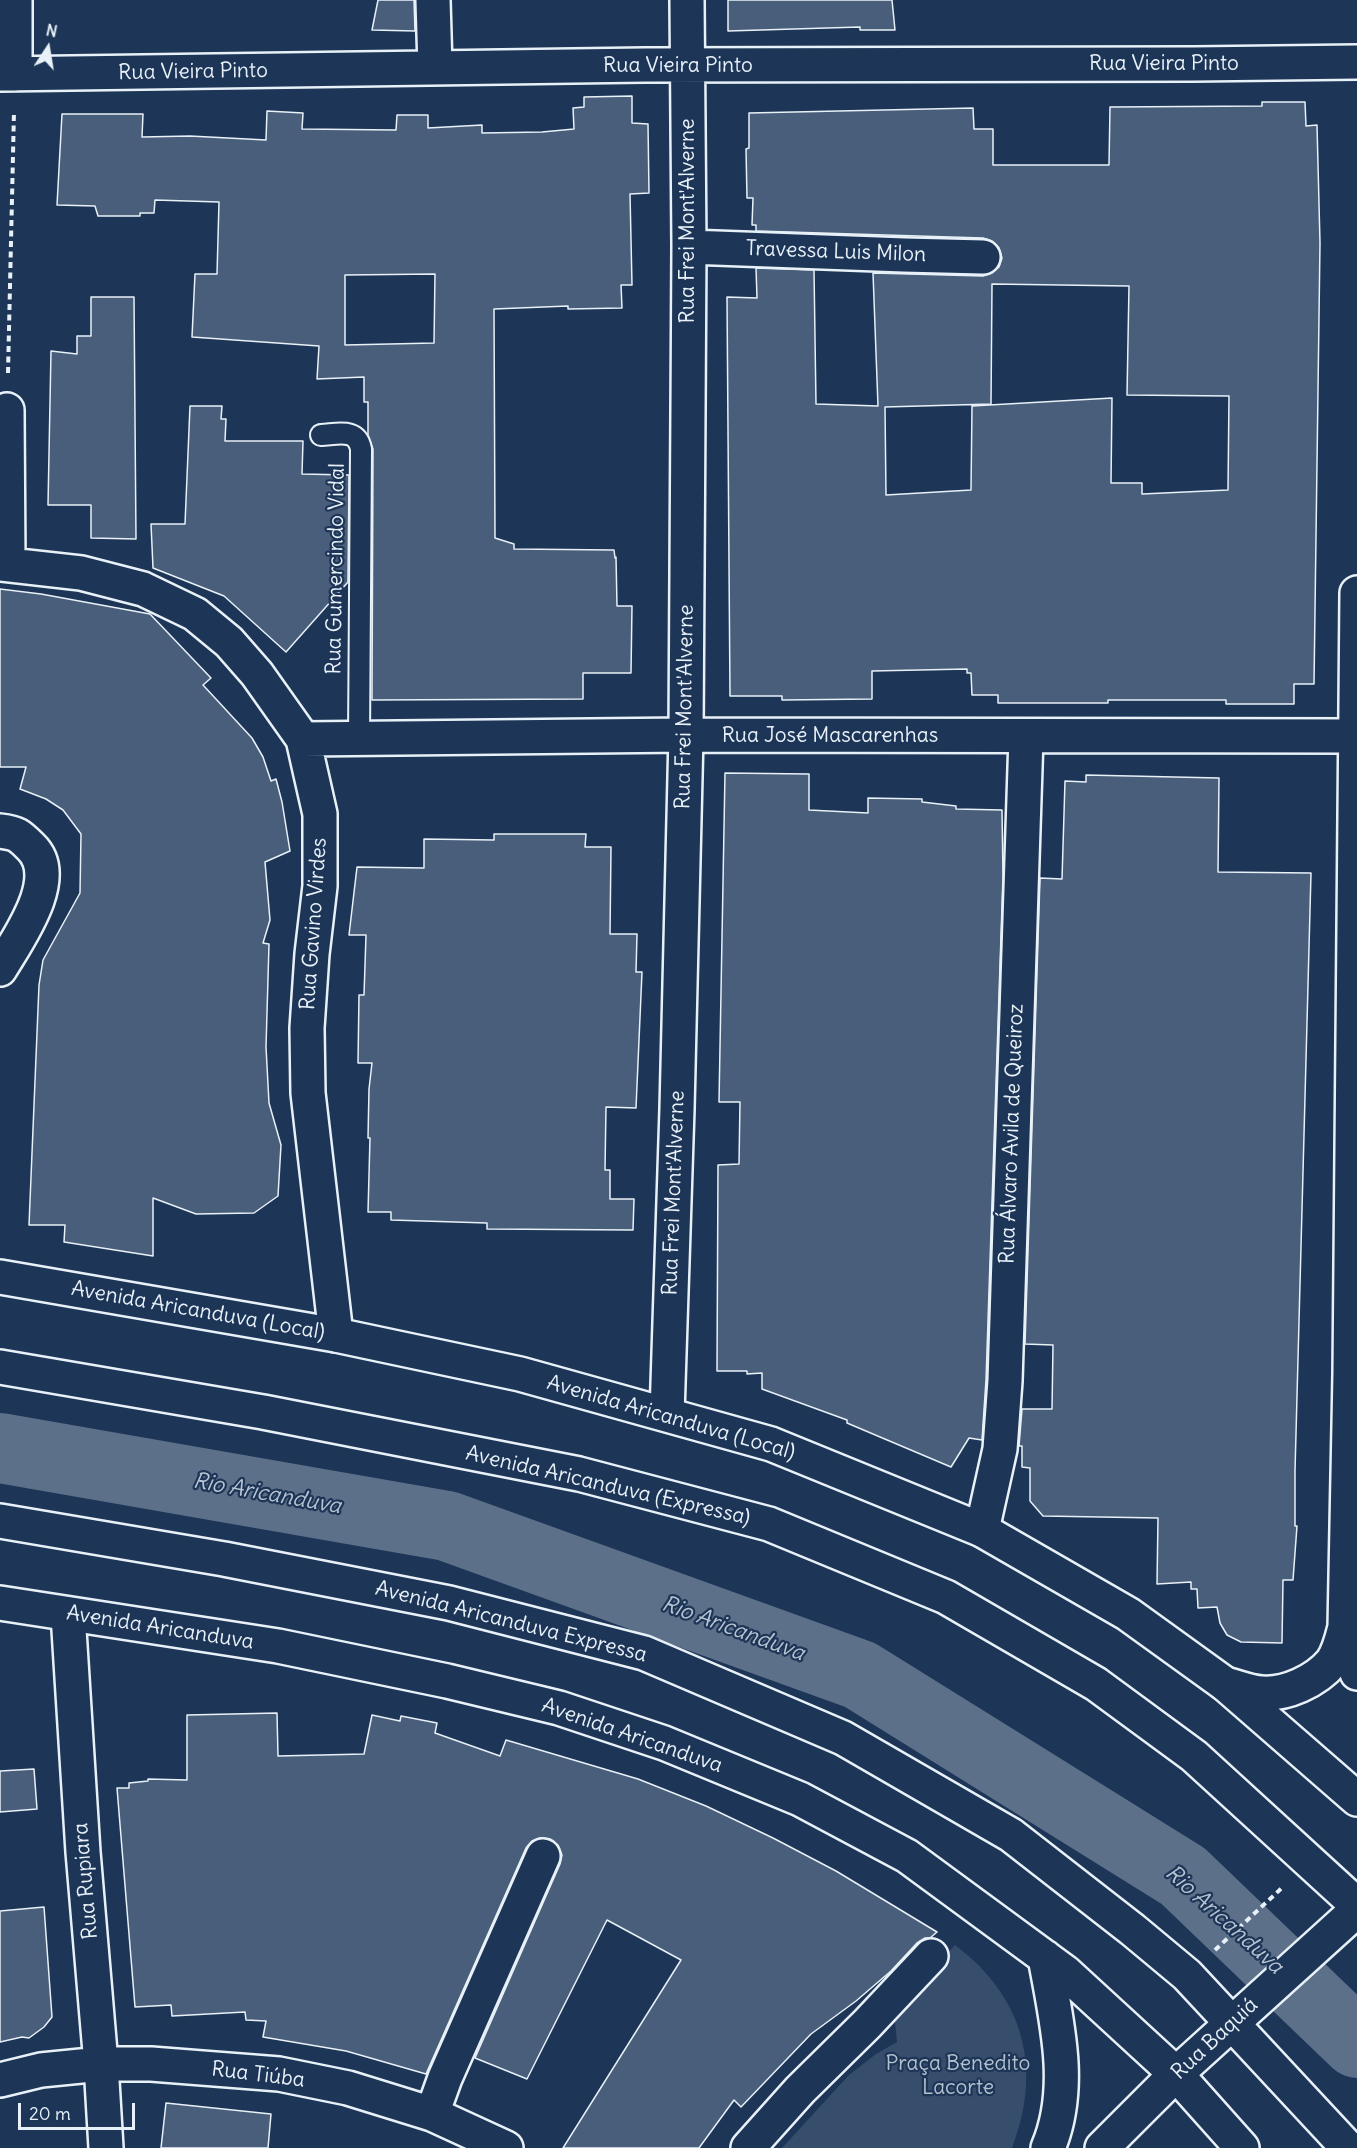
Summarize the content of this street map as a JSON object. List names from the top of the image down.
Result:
{
  "streets": {
    "main road": [
      "Rua Vieira Pinto",
      "Rua Frei Mont'Alverne",
      "Travessa Luis Milon",
      "Rua José Mascarenhas",
      "Rua Gavino Virdes",
      "Rua Álvaro Avila de Queiroz",
      "Avenida Aricanduva (Local)",
      "Avenida Aricanduva (Expressa)",
      "Avenida Aricanduva Expressa",
      "Avenida Aricanduva",
      "Rua Rupiara",
      "Rua Baquiá",
      "Rua Tiúba"
    ],
    "lane": ["Rua Gumercindo Vidal"]
  },
  "crossings": [
    ["Rua Vieira Pinto", "Rua Frei Mont'Alverne"],
    ["Rua Frei Mont'Alverne", "Travessa Luis Milon"],
    ["Rua Frei Mont'Alverne", "Rua José Mascarenhas"],
    ["Rua Frei Mont'Alverne", "Avenida Aricanduva (Local)"],
    ["Rua Gumercindo Vidal", "Rua José Mascarenhas"],
    ["Rua José Mascarenhas", "Rua Gavino Virdes"],
    ["Rua José Mascarenhas", "Rua Álvaro Avila de Queiroz"],
    ["Rua Gavino Virdes", "Avenida Aricanduva (Local)"],
    ["Rua Álvaro Avila de Queiroz", "Avenida Aricanduva (Local)"],
    ["Avenida Aricanduva (Expressa)", "Rua Baquiá"],
    ["Avenida Aricanduva Expressa", "Rua Baquiá"],
    ["Avenida Aricanduva", "Rua Rupiara"],
    ["Avenida Aricanduva", "Rua Baquiá"],
    ["Rua Rupiara", "Rua Tiúba"]
  ],
  "water": ["Rio Aricanduva"],
  "parks": ["Praça Benedito Lacorte"],
  "scale_bar": "20 m",
  "north": "top"
}
